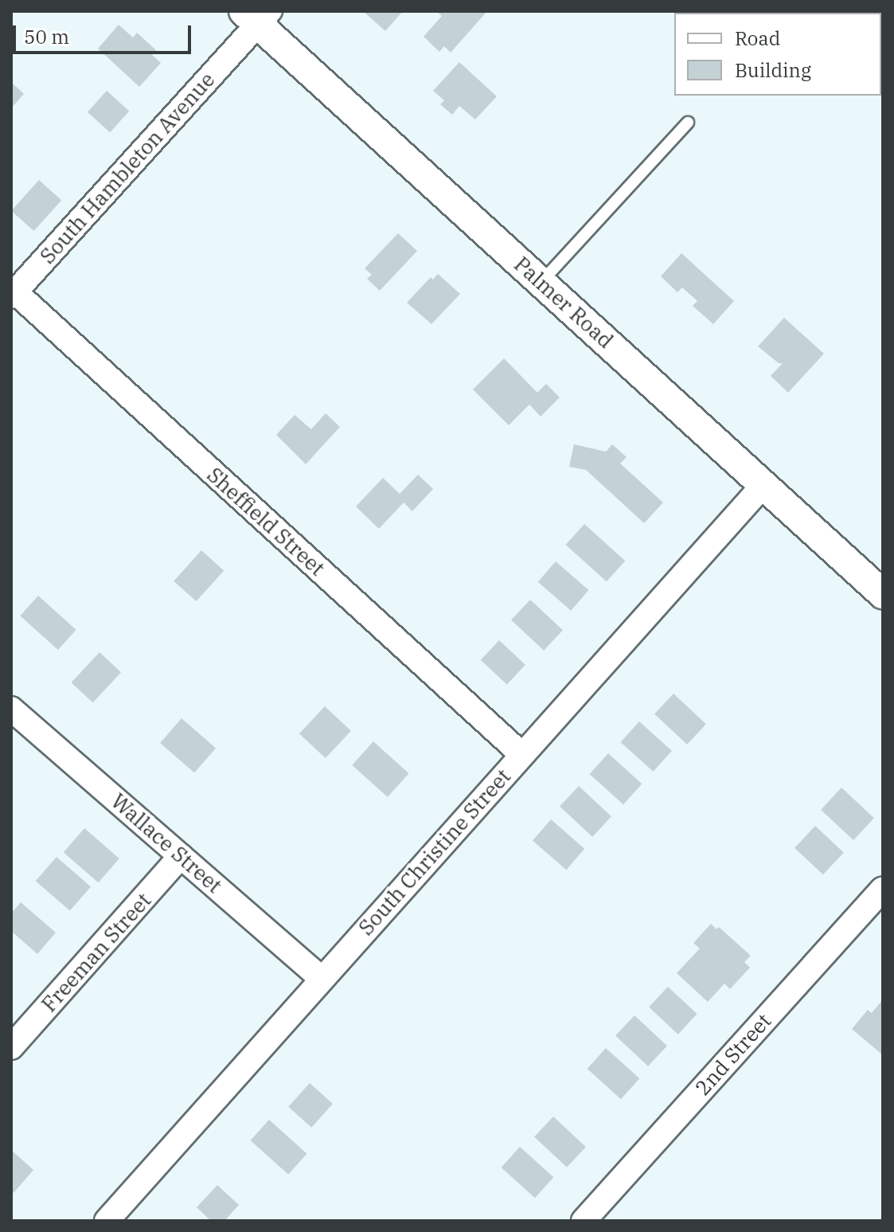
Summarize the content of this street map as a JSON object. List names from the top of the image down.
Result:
{
  "streets": {
    "street": [
      "South Hambleton Avenue",
      "Palmer Road",
      "Sheffield Street",
      "Wallace Street",
      "South Christine Street",
      "Freeman Street",
      "2nd Street"
    ]
  },
  "crossings": [
    ["South Hambleton Avenue", "Palmer Road"],
    ["South Hambleton Avenue", "Sheffield Street"],
    ["Palmer Road", "South Christine Street"],
    ["Sheffield Street", "South Christine Street"],
    ["Wallace Street", "South Christine Street"],
    ["Wallace Street", "Freeman Street"]
  ],
  "legend": ["Road", "Building"],
  "scale_bar": "50 m"
}
